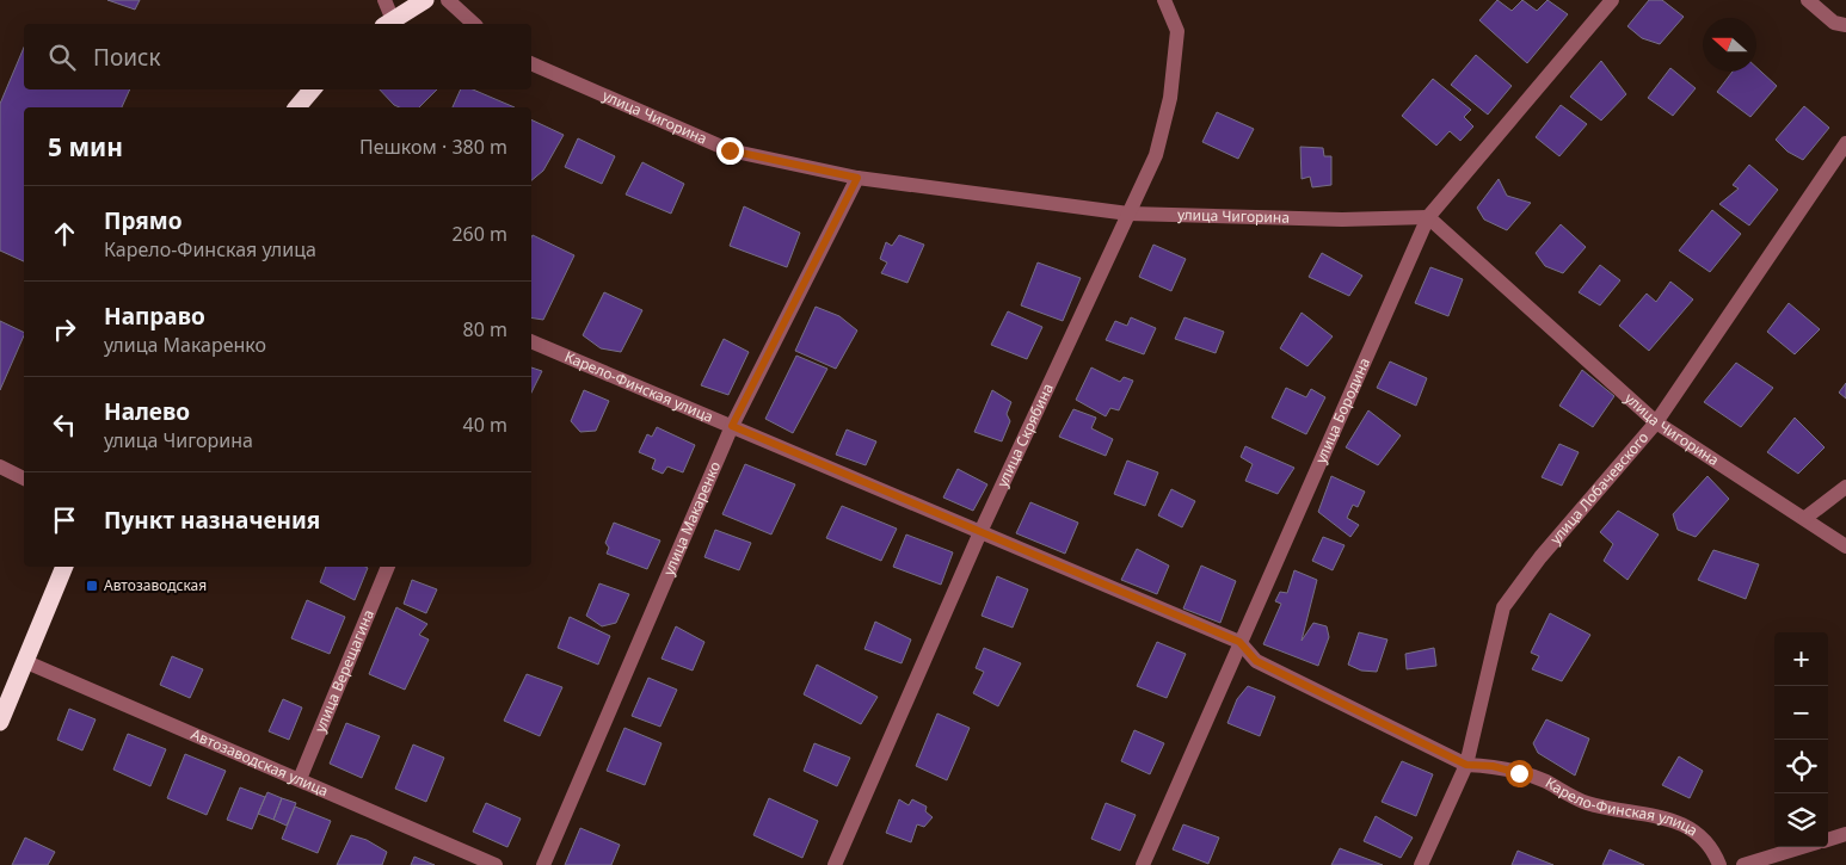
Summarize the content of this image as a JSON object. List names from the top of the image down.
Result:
{
  "streets": {
    "street": [
      "улица Чигорина",
      "Карело-Финская улица",
      "улица Бородина",
      "улица Скрябина",
      "улица Лобачевского",
      "улица Макаренко",
      "улица Верещагина",
      "Автозаводская улица"
    ]
  },
  "crossings": [
    ["улица Чигорина", "улица Бородина"],
    ["улица Чигорина", "улица Скрябина"],
    ["улица Чигорина", "улица Лобачевского"],
    ["улица Чигорина", "улица Макаренко"],
    ["Карело-Финская улица", "улица Бородина"],
    ["Карело-Финская улица", "улица Скрябина"],
    ["Карело-Финская улица", "улица Лобачевского"],
    ["Карело-Финская улица", "улица Макаренко"],
    ["улица Верещагина", "Автозаводская улица"]
  ],
  "places": {
    "transit": ["Автозаводская"]
  },
  "north": "left",
  "page": {
    "search": "Поиск",
    "heading": ["5 мин", "Пешком · 380 m"],
    "list": [
      ["Прямо", "Карело-Финская улица", "260 m"],
      ["Направо", "улица Макаренко", "80 m"],
      ["Налево", "улица Чигорина", "40 m"],
      "Пункт назначения"
    ],
    "map_buttons": ["+", "−"]
  }
}
